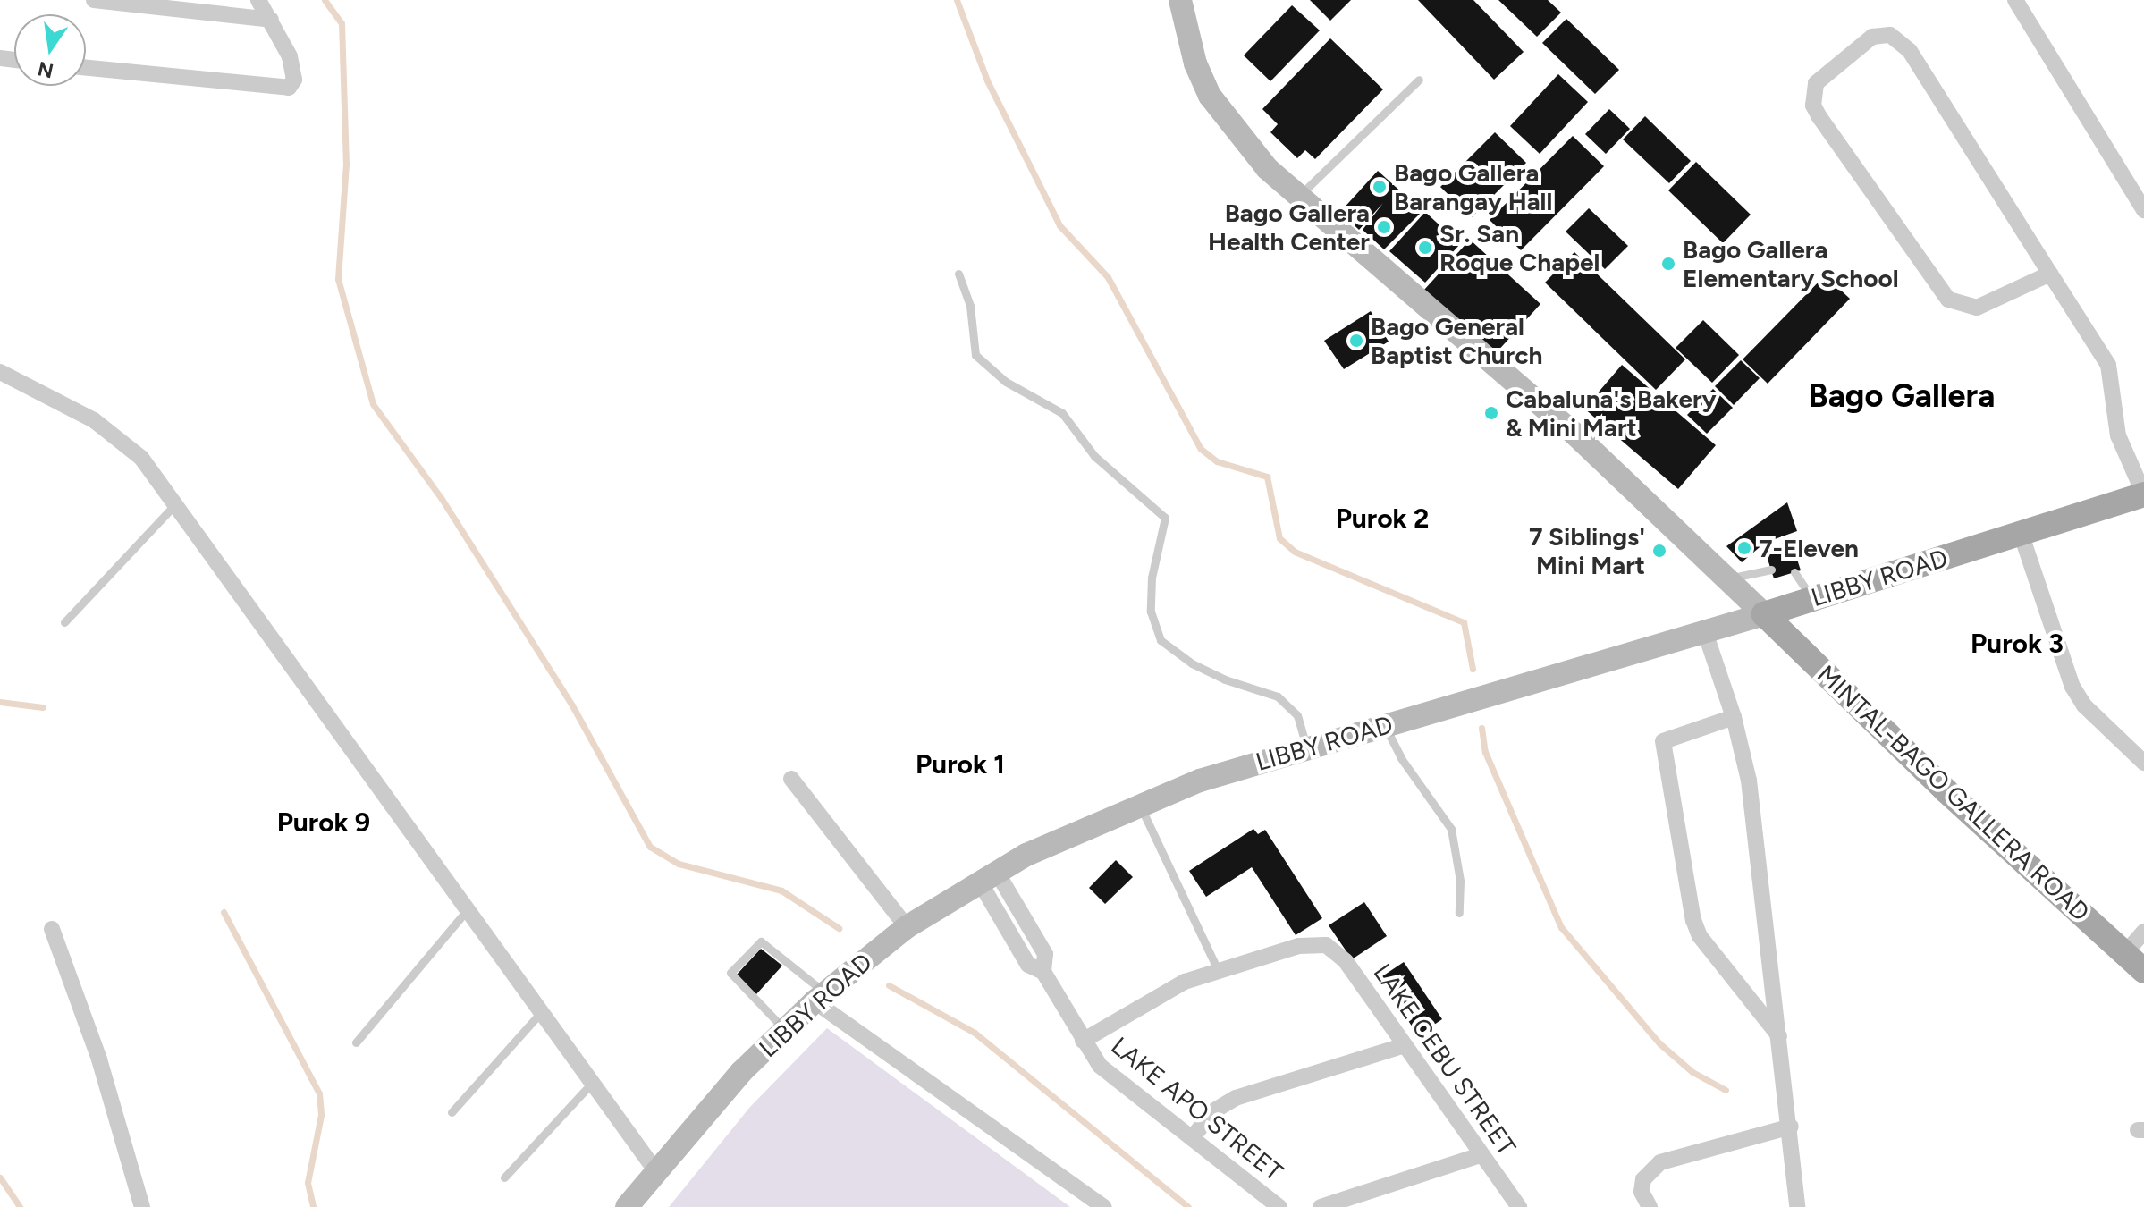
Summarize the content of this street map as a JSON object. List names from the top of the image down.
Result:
{
  "streets": {
    "main road": ["LIBBY ROAD", "MINTAL-BAGO GALLERA ROAD"],
    "street": ["LAKE CEBU STREET", "LAKE APO STREET"]
  },
  "crossings": [
    ["LIBBY ROAD", "MINTAL-BAGO GALLERA ROAD"],
    ["LIBBY ROAD", "LAKE APO STREET"]
  ],
  "districts": [
    "Bago Gallera",
    "Purok 2",
    "Purok 3",
    "Purok 1",
    "Purok 9"
  ],
  "places": [
    "Bago Gallera Barangay Hall",
    "Bago Gallera Health Center",
    "Sr. San Roque Chapel",
    "Bago Gallera Elementary School",
    "Bago General Baptist Church",
    "Cabaluna's Bakery & Mini Mart",
    "7-Eleven",
    "7 Siblings' Mini Mart"
  ],
  "north": "bottom"
}
